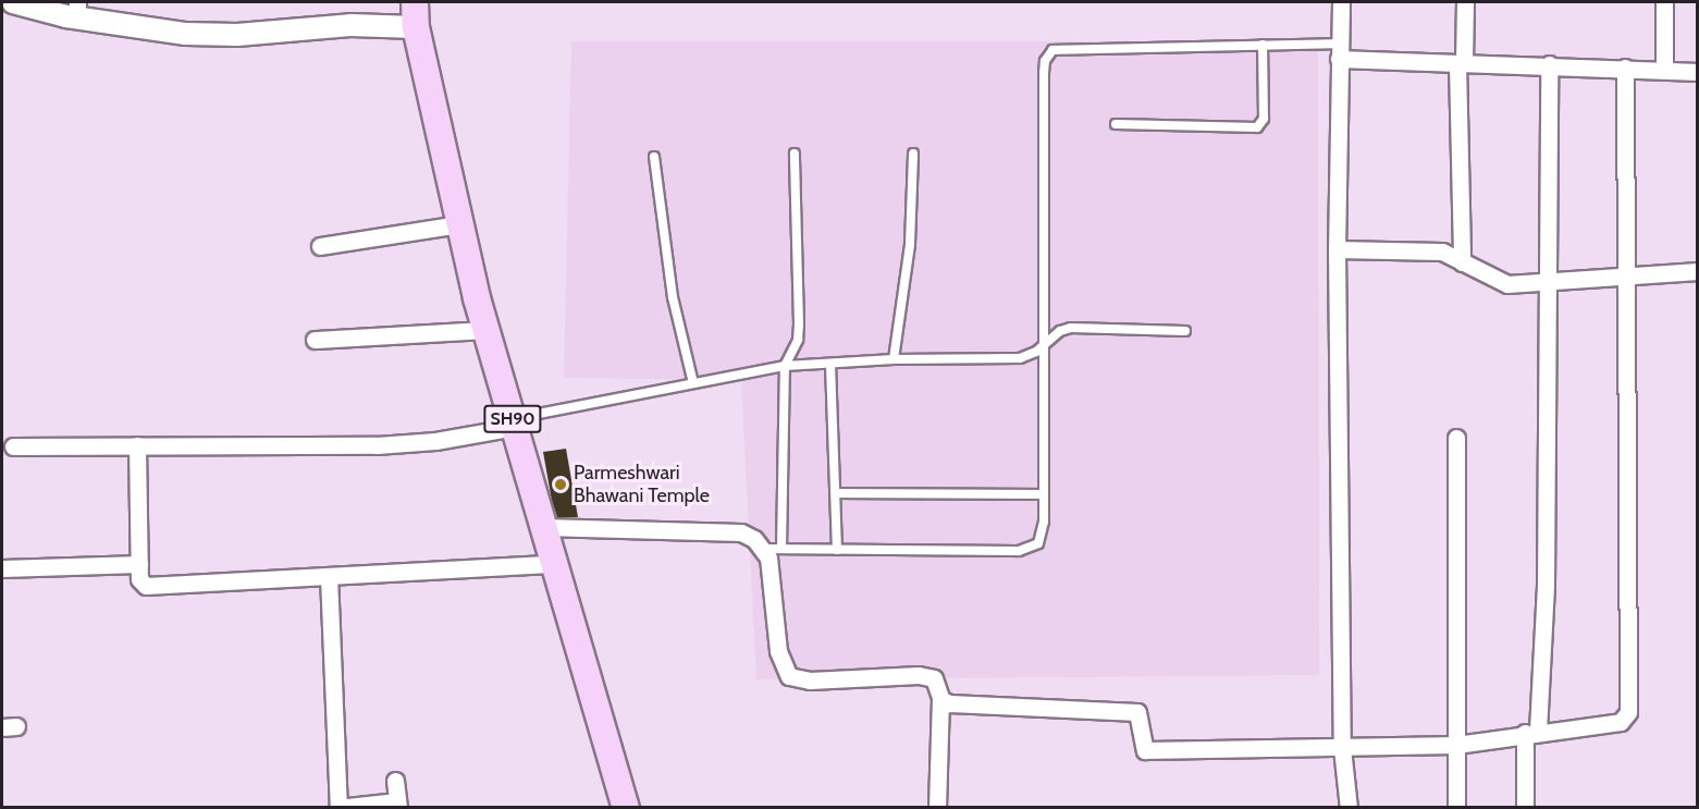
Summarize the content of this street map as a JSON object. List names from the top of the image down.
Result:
{
  "streets": {
    "main road": ["SH90"]
  },
  "places": ["Parmeshwari Bhawani Temple"]
}
